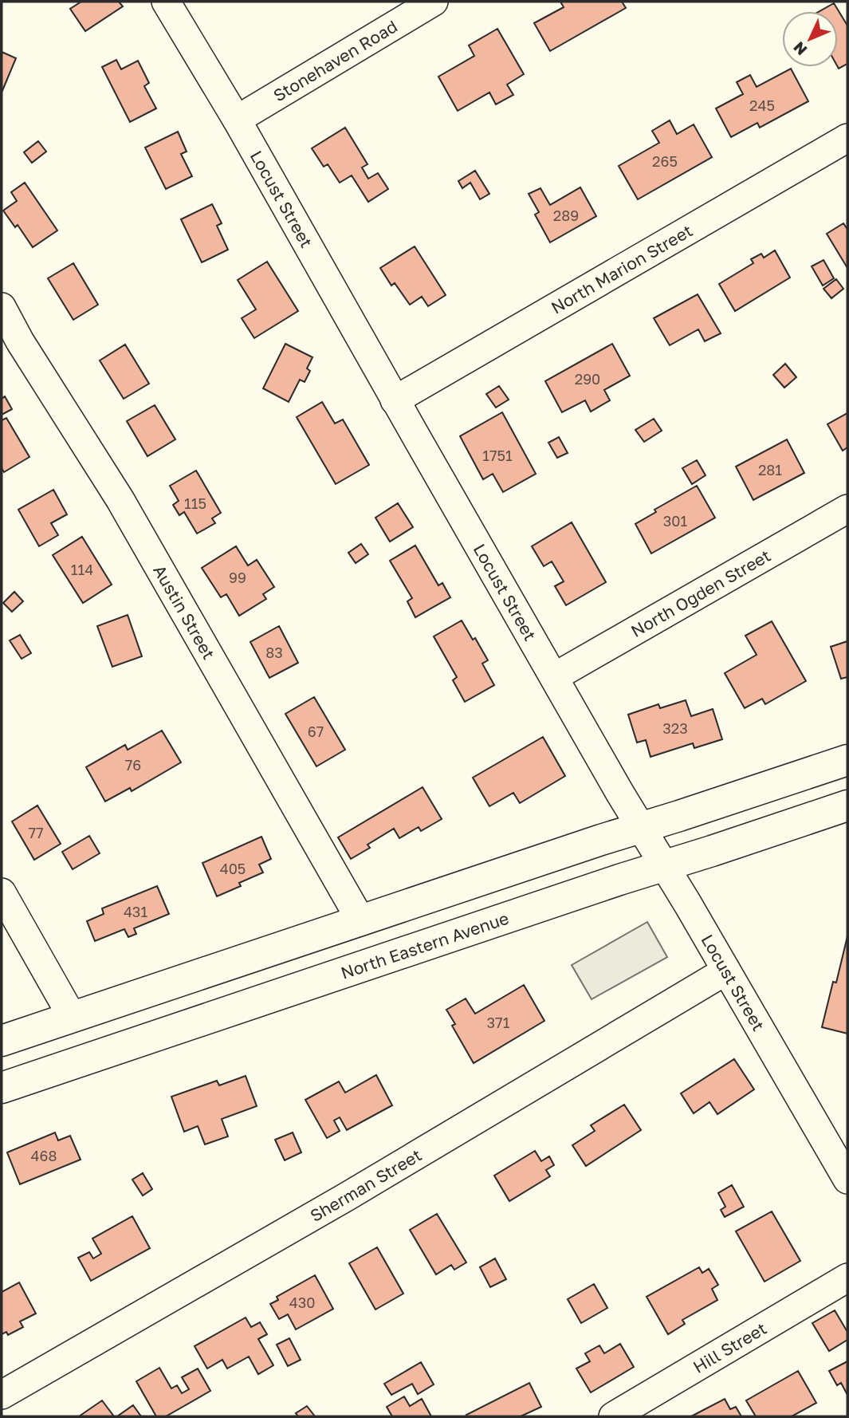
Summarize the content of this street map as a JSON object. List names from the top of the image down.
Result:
{
  "streets": {
    "main road": ["North Eastern Avenue"],
    "street": [
      "Stonehaven Road",
      "Locust Street",
      "North Marion Street",
      "North Ogden Street",
      "Austin Street",
      "Sherman Street",
      "Hill Street"
    ]
  },
  "crossings": [
    ["Stonehaven Road", "Locust Street"],
    ["Locust Street", "North Marion Street"],
    ["Locust Street", "North Ogden Street"],
    ["Locust Street", "North Eastern Avenue"],
    ["Locust Street", "Sherman Street"]
  ],
  "house_numbers": [
    "245",
    "265",
    "289",
    "290",
    "1751",
    "281",
    "115",
    "301",
    "114",
    "99",
    "83",
    "323",
    "67",
    "76",
    "77",
    "405",
    "431",
    "371",
    "468",
    "430"
  ],
  "north": "bottom left"
}
